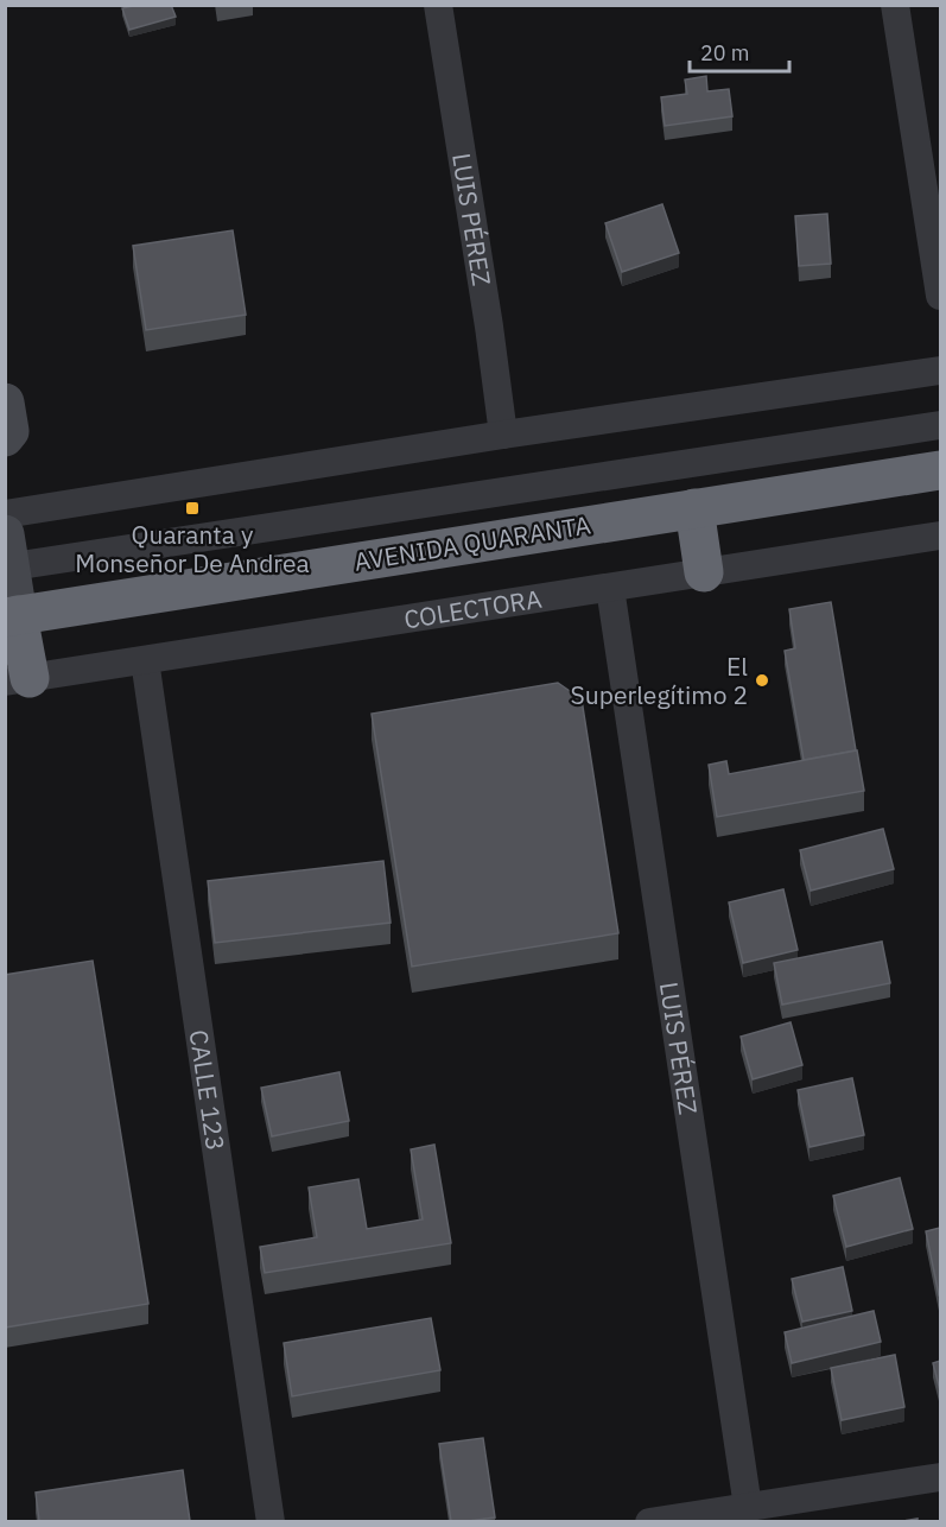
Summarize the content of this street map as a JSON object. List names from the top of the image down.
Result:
{
  "streets": {
    "highway": ["AVENIDA QUARANTA"],
    "street": ["LUIS PÉREZ", "COLECTORA", "CALLE 123"]
  },
  "crossings": [
    ["LUIS PÉREZ", "COLECTORA"],
    ["COLECTORA", "CALLE 123"]
  ],
  "places": {
    "transit": ["Quaranta y Monseñor De Andrea"],
    "other": ["El Superlegítimo 2"]
  },
  "scale_bar": "20 m"
}
